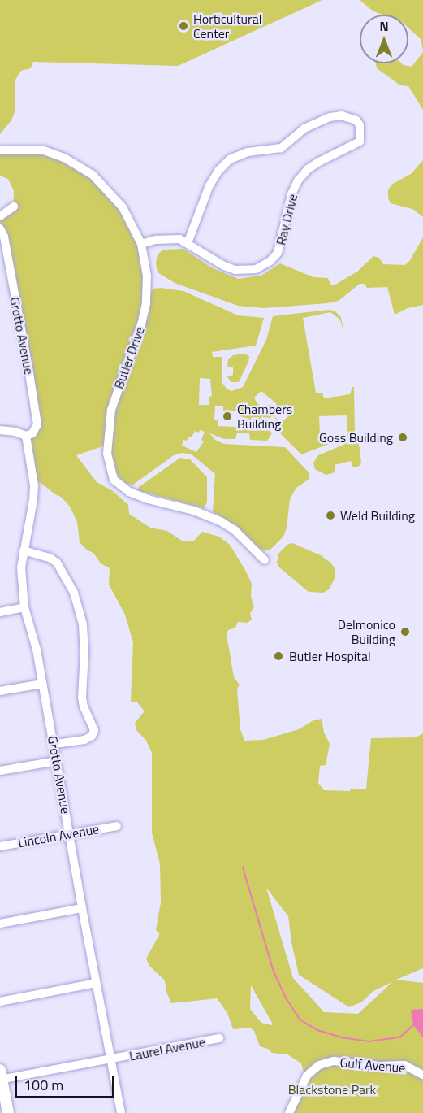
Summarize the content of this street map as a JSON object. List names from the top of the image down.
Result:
{
  "streets": {
    "street": [
      "Ray Drive",
      "Grotto Avenue",
      "Butler Drive",
      "Lincoln Avenue",
      "Laurel Avenue",
      "Gulf Avenue"
    ]
  },
  "crossings": [
    ["Ray Drive", "Butler Drive"],
    ["Grotto Avenue", "Lincoln Avenue"],
    ["Grotto Avenue", "Laurel Avenue"]
  ],
  "parks": ["Blackstone Park"],
  "places": [
    "Horticultural Center",
    "Chambers Building",
    "Goss Building",
    "Weld Building",
    "Delmonico Building",
    "Butler Hospital"
  ],
  "scale_bar": "100 m",
  "north": "top"
}
